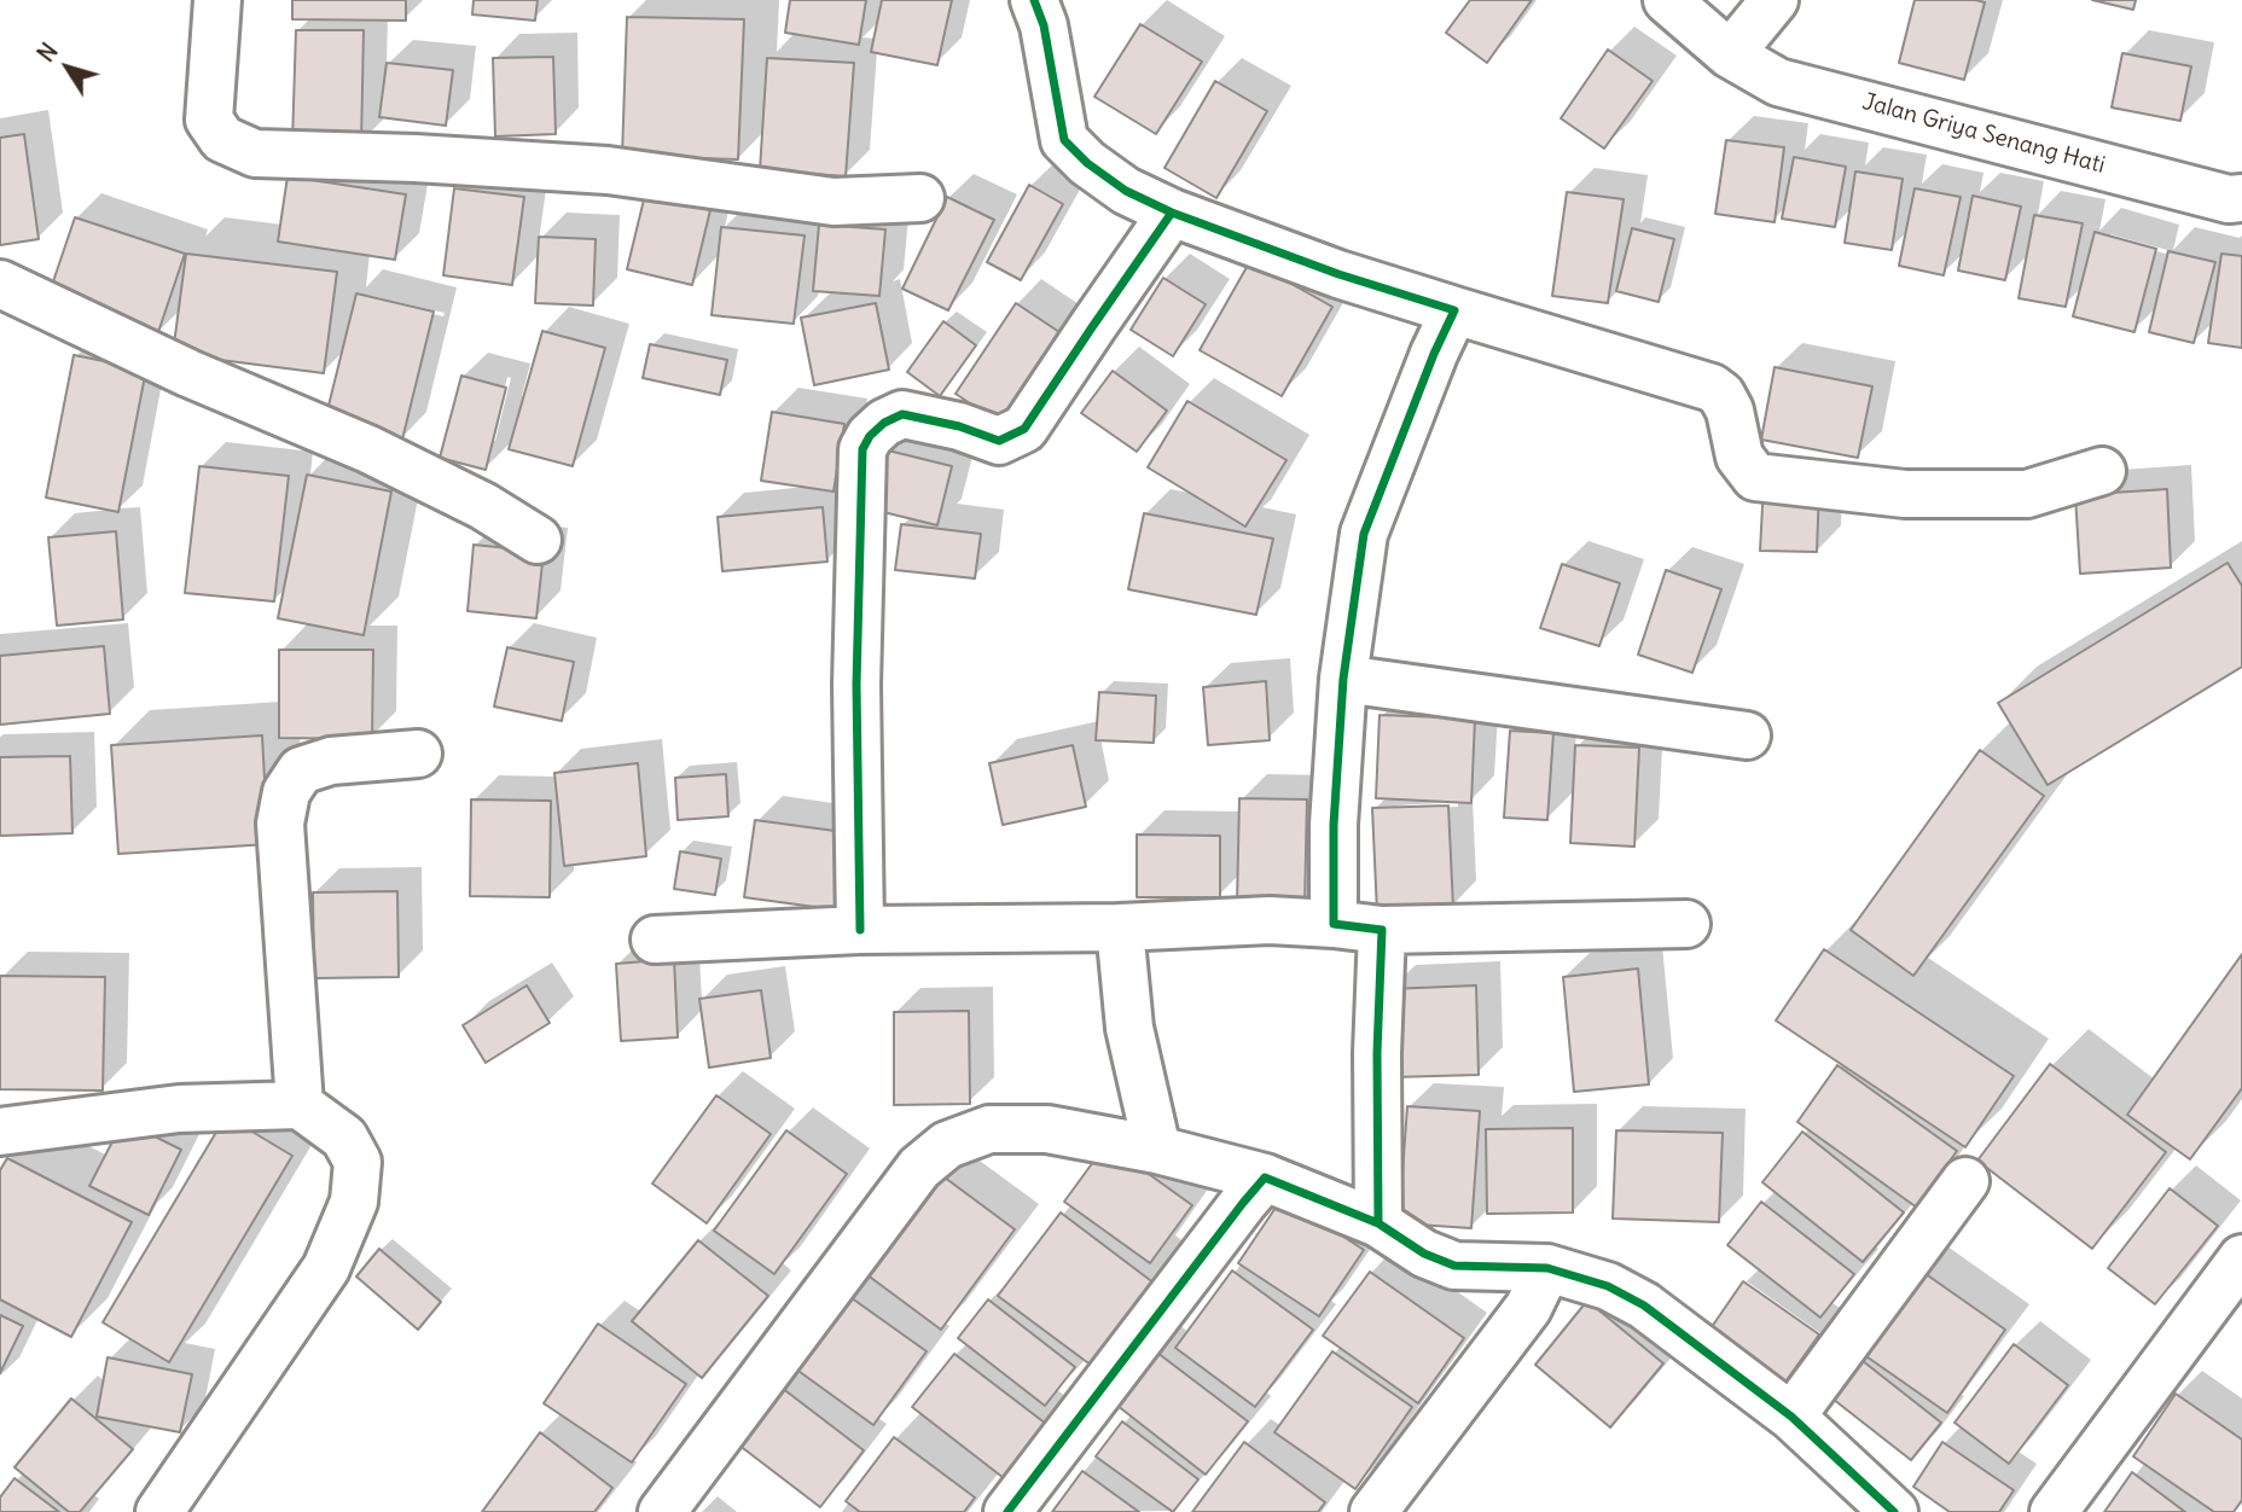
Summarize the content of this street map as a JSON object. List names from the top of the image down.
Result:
{
  "streets": {
    "street": ["Jalan Griya Senang Hati"]
  },
  "north": "top left"
}
